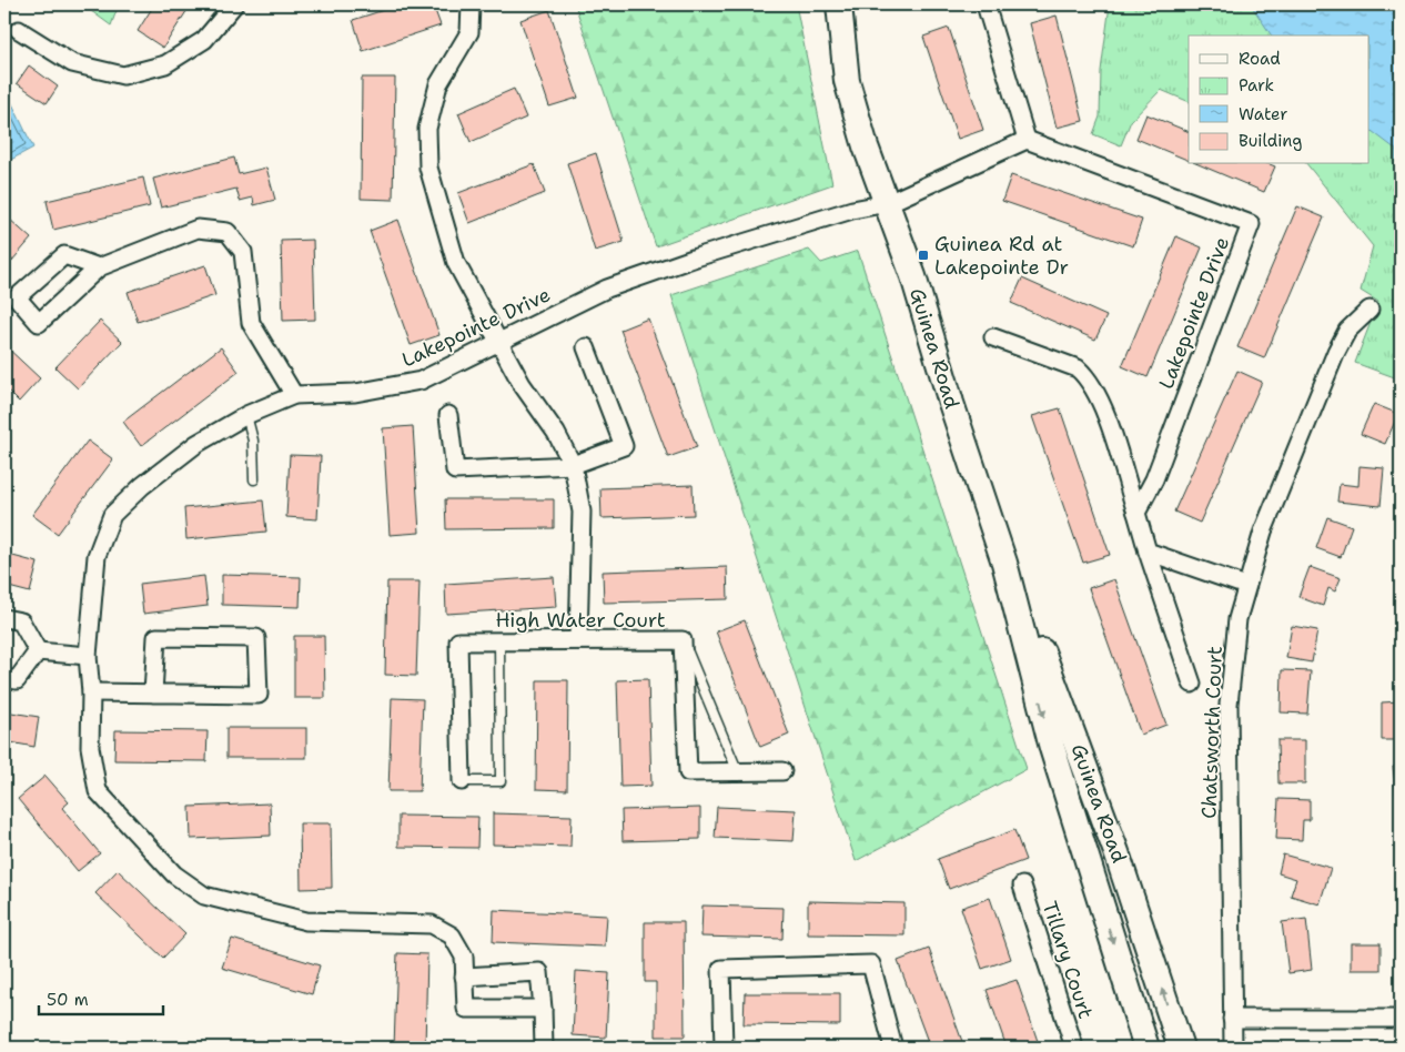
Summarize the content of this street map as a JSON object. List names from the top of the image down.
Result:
{
  "streets": {
    "main road": ["Guinea Road"],
    "street": [
      "Lakepointe Drive",
      "High Water Court",
      "Chatsworth Court",
      "Tillary Court"
    ]
  },
  "crossings": [
    ["Lakepointe Drive", "Guinea Road"]
  ],
  "places": {
    "transit": ["Guinea Rd at Lakepointe Dr"]
  },
  "legend": [
    "Road",
    "Park",
    "Water",
    "Building"
  ],
  "scale_bar": "50 m"
}
